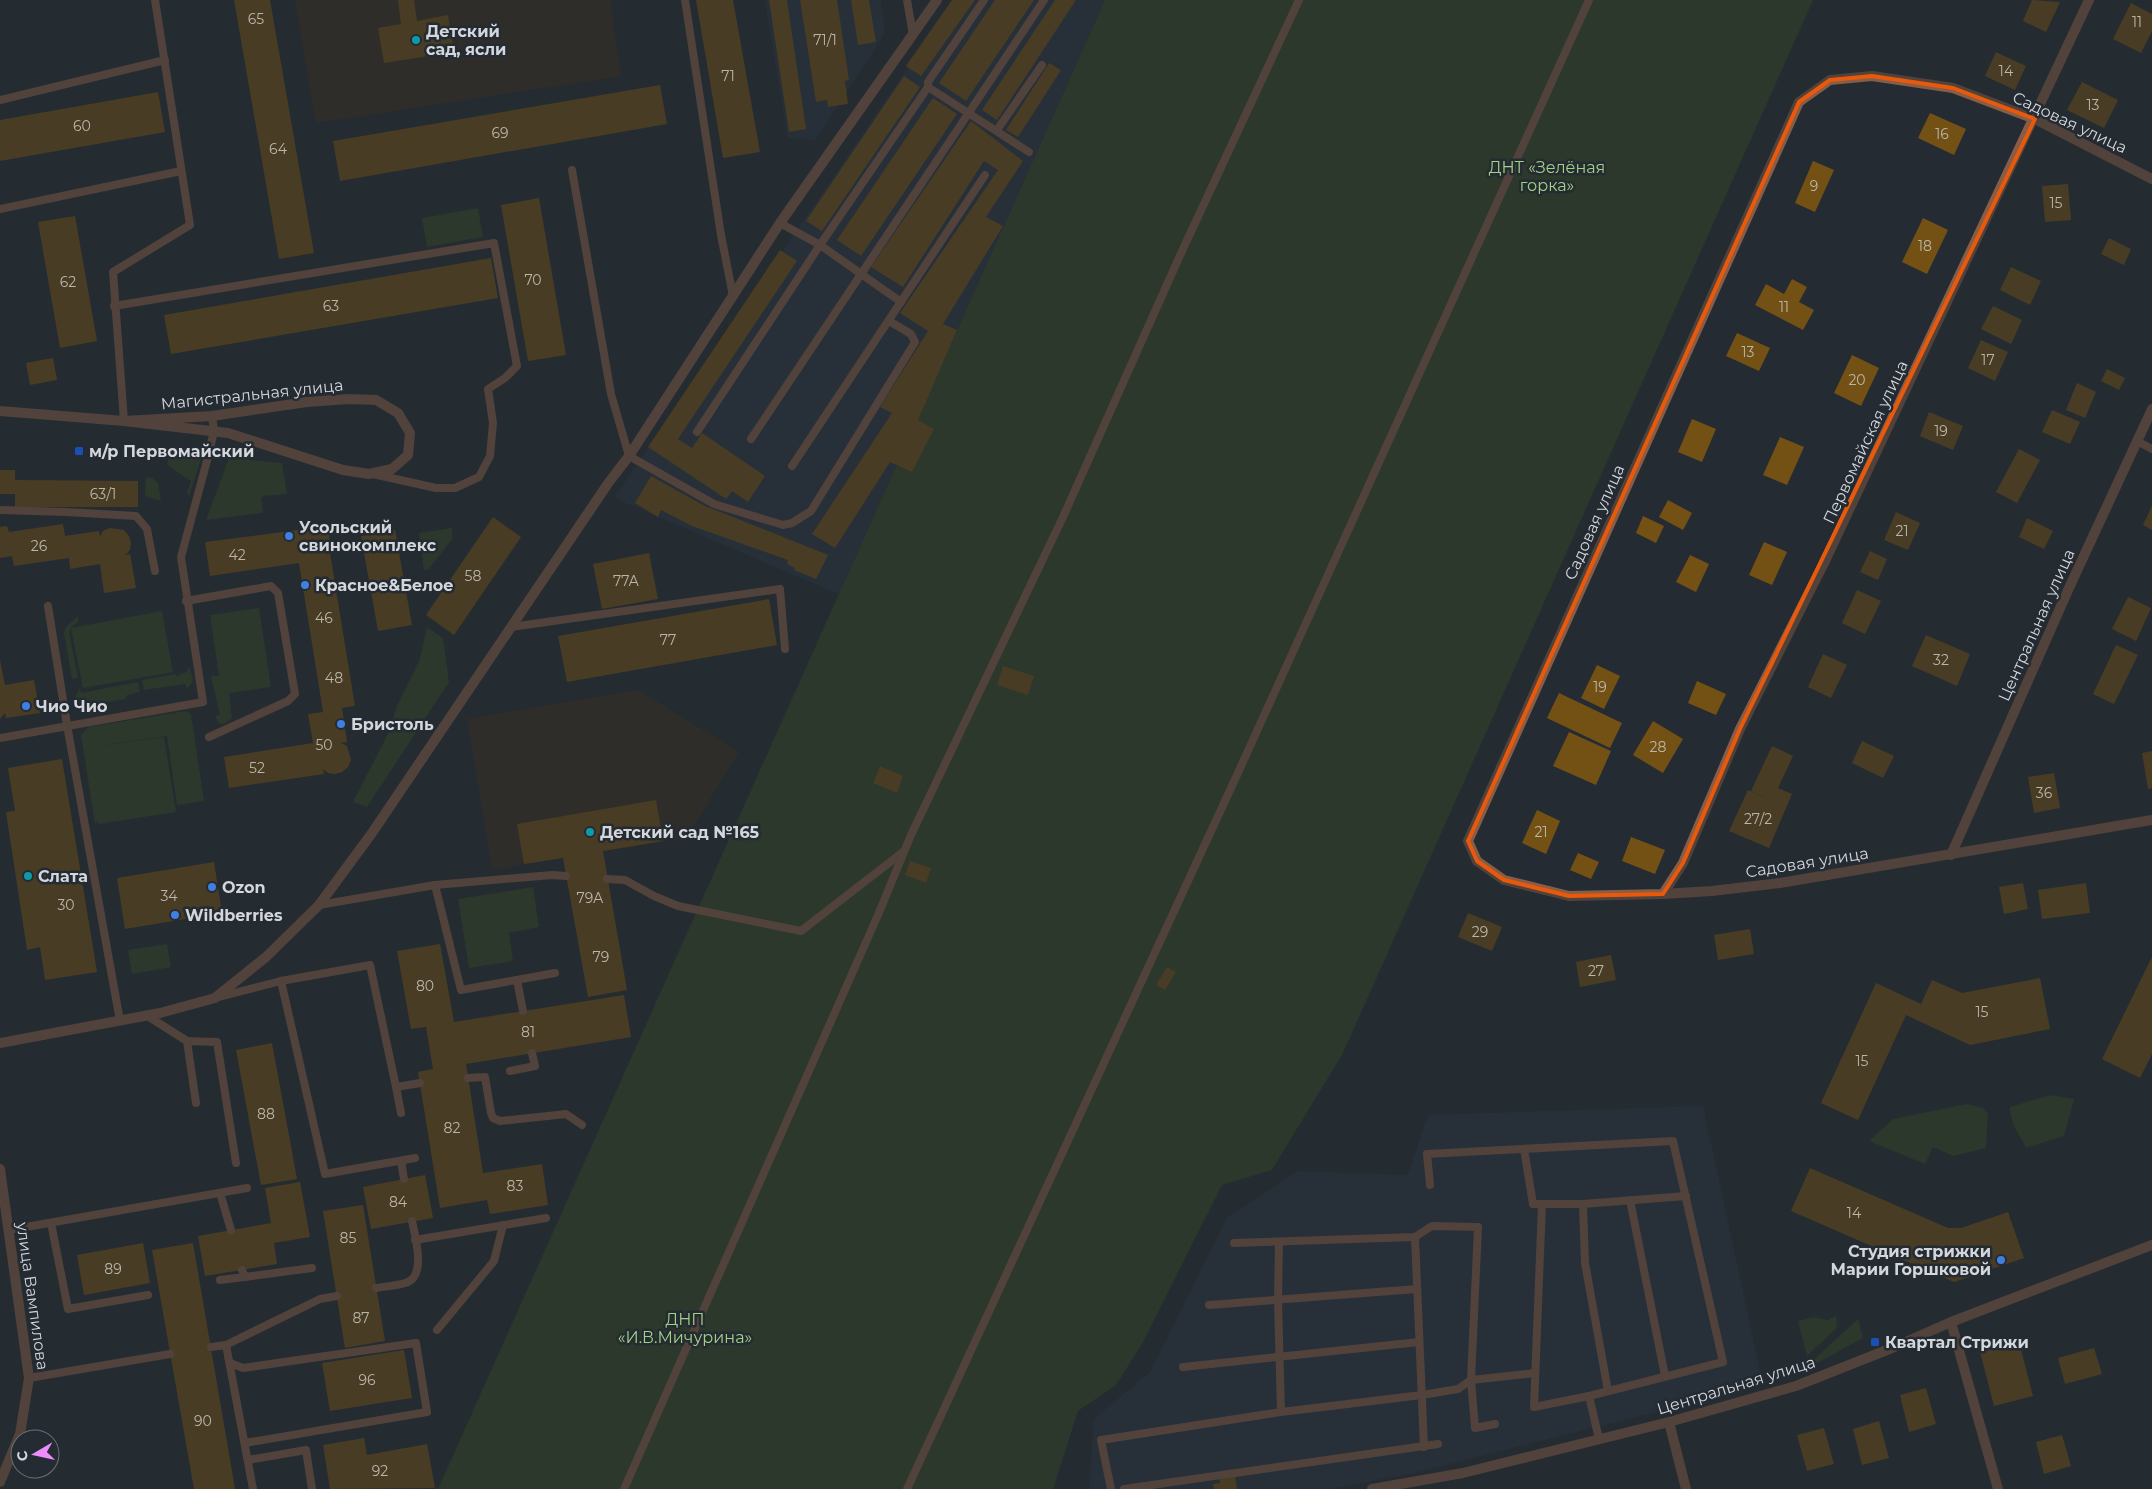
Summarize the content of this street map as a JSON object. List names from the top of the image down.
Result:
{
  "streets": {
    "street": [
      "Садовая улица",
      "Магистральная улица",
      "Первомайская улица",
      "Центральная улица",
      "улица Вампилова"
    ]
  },
  "crossings": [
    ["Садовая улица", "Первомайская улица"],
    ["Садовая улица", "Центральная улица"]
  ],
  "parks": ["ДНТ «Зелёная горка»", "ДНП «И.В.Мичурина»"],
  "places": {
    "other": [
      "Детский сад, ясли",
      "Усольский свинокомплекс",
      "Красное&Белое",
      "Чио Чио",
      "Бристоль",
      "Детский сад №165",
      "Слата",
      "Ozon",
      "Wildberries",
      "Студия стрижки Марии Горшковой"
    ],
    "transit": ["м/р Первомайский", "Квартал Стрижи"]
  },
  "house_numbers": [
    "65",
    "11",
    "71/1",
    "14",
    "71",
    "13",
    "60",
    "69",
    "16",
    "64",
    "9",
    "15",
    "18",
    "70",
    "62",
    "63",
    "11",
    "13",
    "17",
    "20",
    "19",
    "63/1",
    "21",
    "26",
    "42",
    "58",
    "77А",
    "46",
    "77",
    "32",
    "48",
    "19",
    "50",
    "28",
    "52",
    "36",
    "27/2",
    "21",
    "34",
    "79А",
    "30",
    "29",
    "79",
    "27",
    "80",
    "15",
    "81",
    "15",
    "88",
    "82",
    "83",
    "84",
    "14",
    "85",
    "89",
    "87",
    "96",
    "90",
    "92"
  ],
  "north": "left"
}
